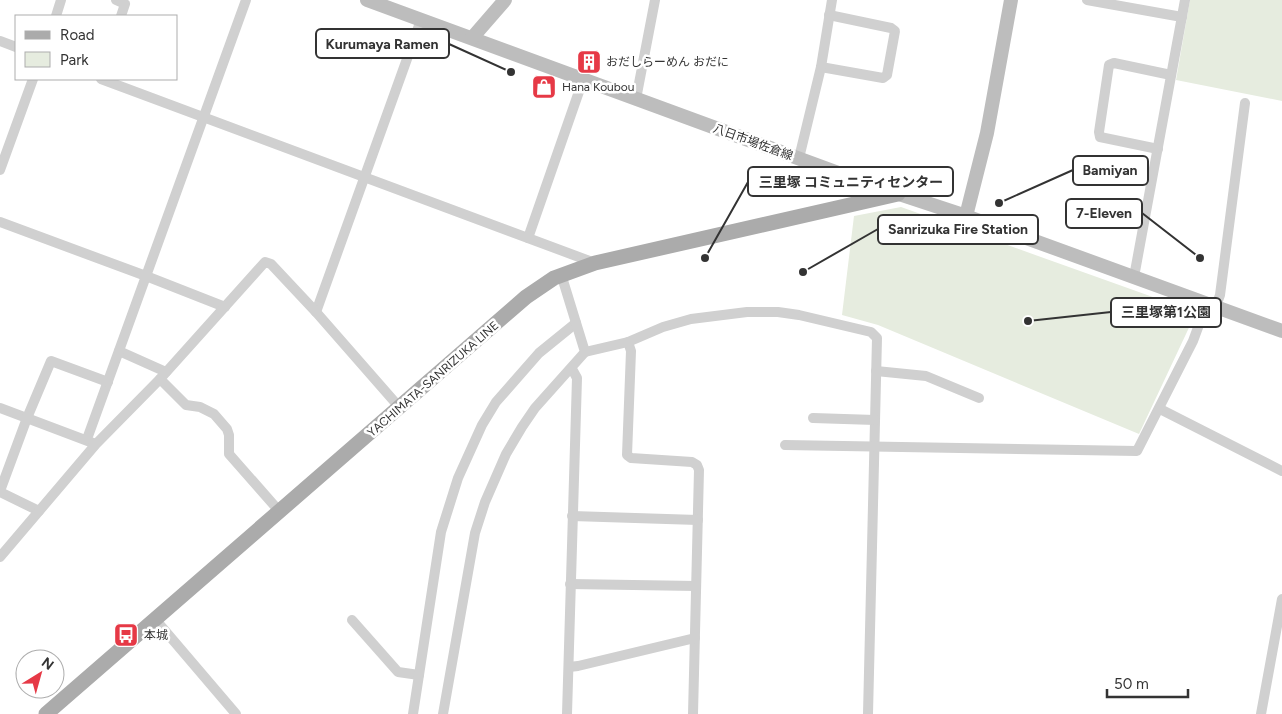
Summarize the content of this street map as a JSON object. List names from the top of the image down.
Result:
{
  "streets": {
    "main road": ["八日市場佐倉線", "YACHIMATA-SANRIZUKA LINE"]
  },
  "crossings": [
    ["八日市場佐倉線", "YACHIMATA-SANRIZUKA LINE"]
  ],
  "places": {
    "building": ["おだしらーめん おだに"],
    "other": [
      "Kurumaya Ramen",
      "Bamiyan",
      "三里塚 コミュニティセンター",
      "7-Eleven",
      "Sanrizuka Fire Station",
      "三里塚第1公園"
    ],
    "shop": ["Hana Koubou"],
    "bus stop": ["本城"]
  },
  "legend": ["Road", "Park"],
  "scale_bar": "50 m",
  "north": "top right"
}
